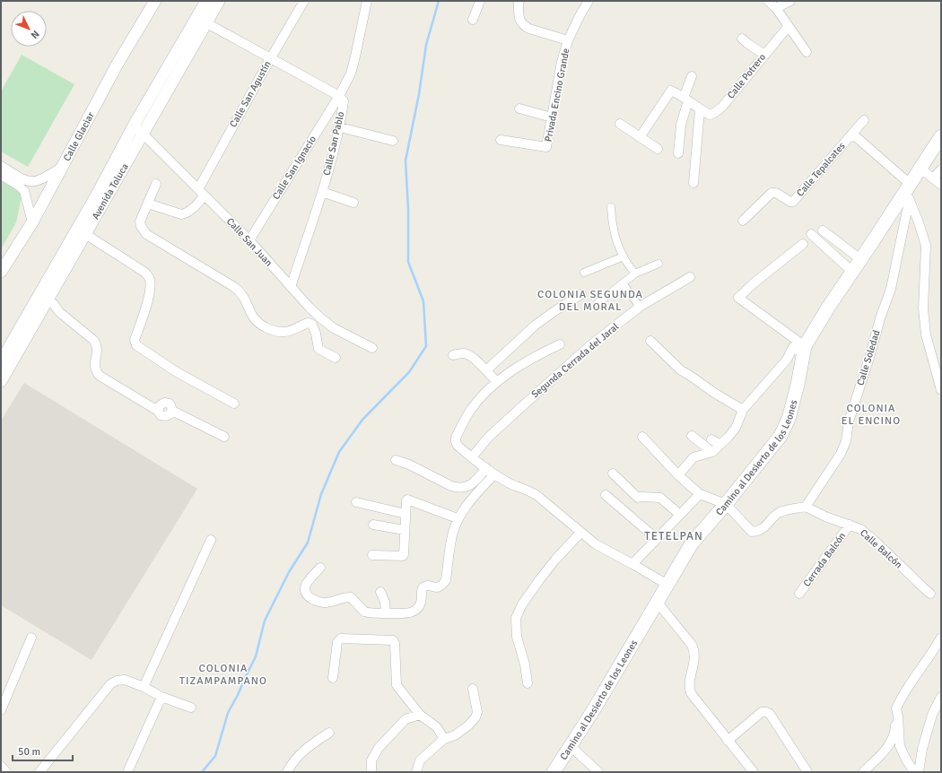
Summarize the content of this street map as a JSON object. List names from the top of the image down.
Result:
{
  "streets": {
    "main road": ["Camino al Desierto de los Leones"],
    "street": [
      "Calle Potrero",
      "Calle San Agustín",
      "Privada Encino Grande",
      "Calle Glaciar",
      "Calle San Pablo",
      "Calle San Ignacio",
      "Calle Tepalcates",
      "Avenida Toluca",
      "Calle San Juan",
      "Calle Soledad",
      "Segunda Cerrada del Jaral",
      "Calle Balcón",
      "Cerrada Balcón"
    ]
  },
  "crossings": [
    ["Calle San Agustín", "Calle San Juan"],
    ["Calle San Pablo", "Calle San Ignacio"],
    ["Calle San Pablo", "Calle San Juan"],
    ["Calle San Ignacio", "Calle San Juan"],
    ["Avenida Toluca", "Calle San Juan"],
    ["Calle Soledad", "Camino al Desierto de los Leones"],
    ["Calle Soledad", "Calle Balcón"],
    ["Calle Balcón", "Cerrada Balcón"]
  ],
  "districts": [
    "COLONIA SEGUNDA DEL MORAL",
    "COLONIA EL ENCINO",
    "TETELPAN",
    "COLONIA TIZAMPAMPANO"
  ],
  "scale_bar": "50 m",
  "north": "bottom right"
}
